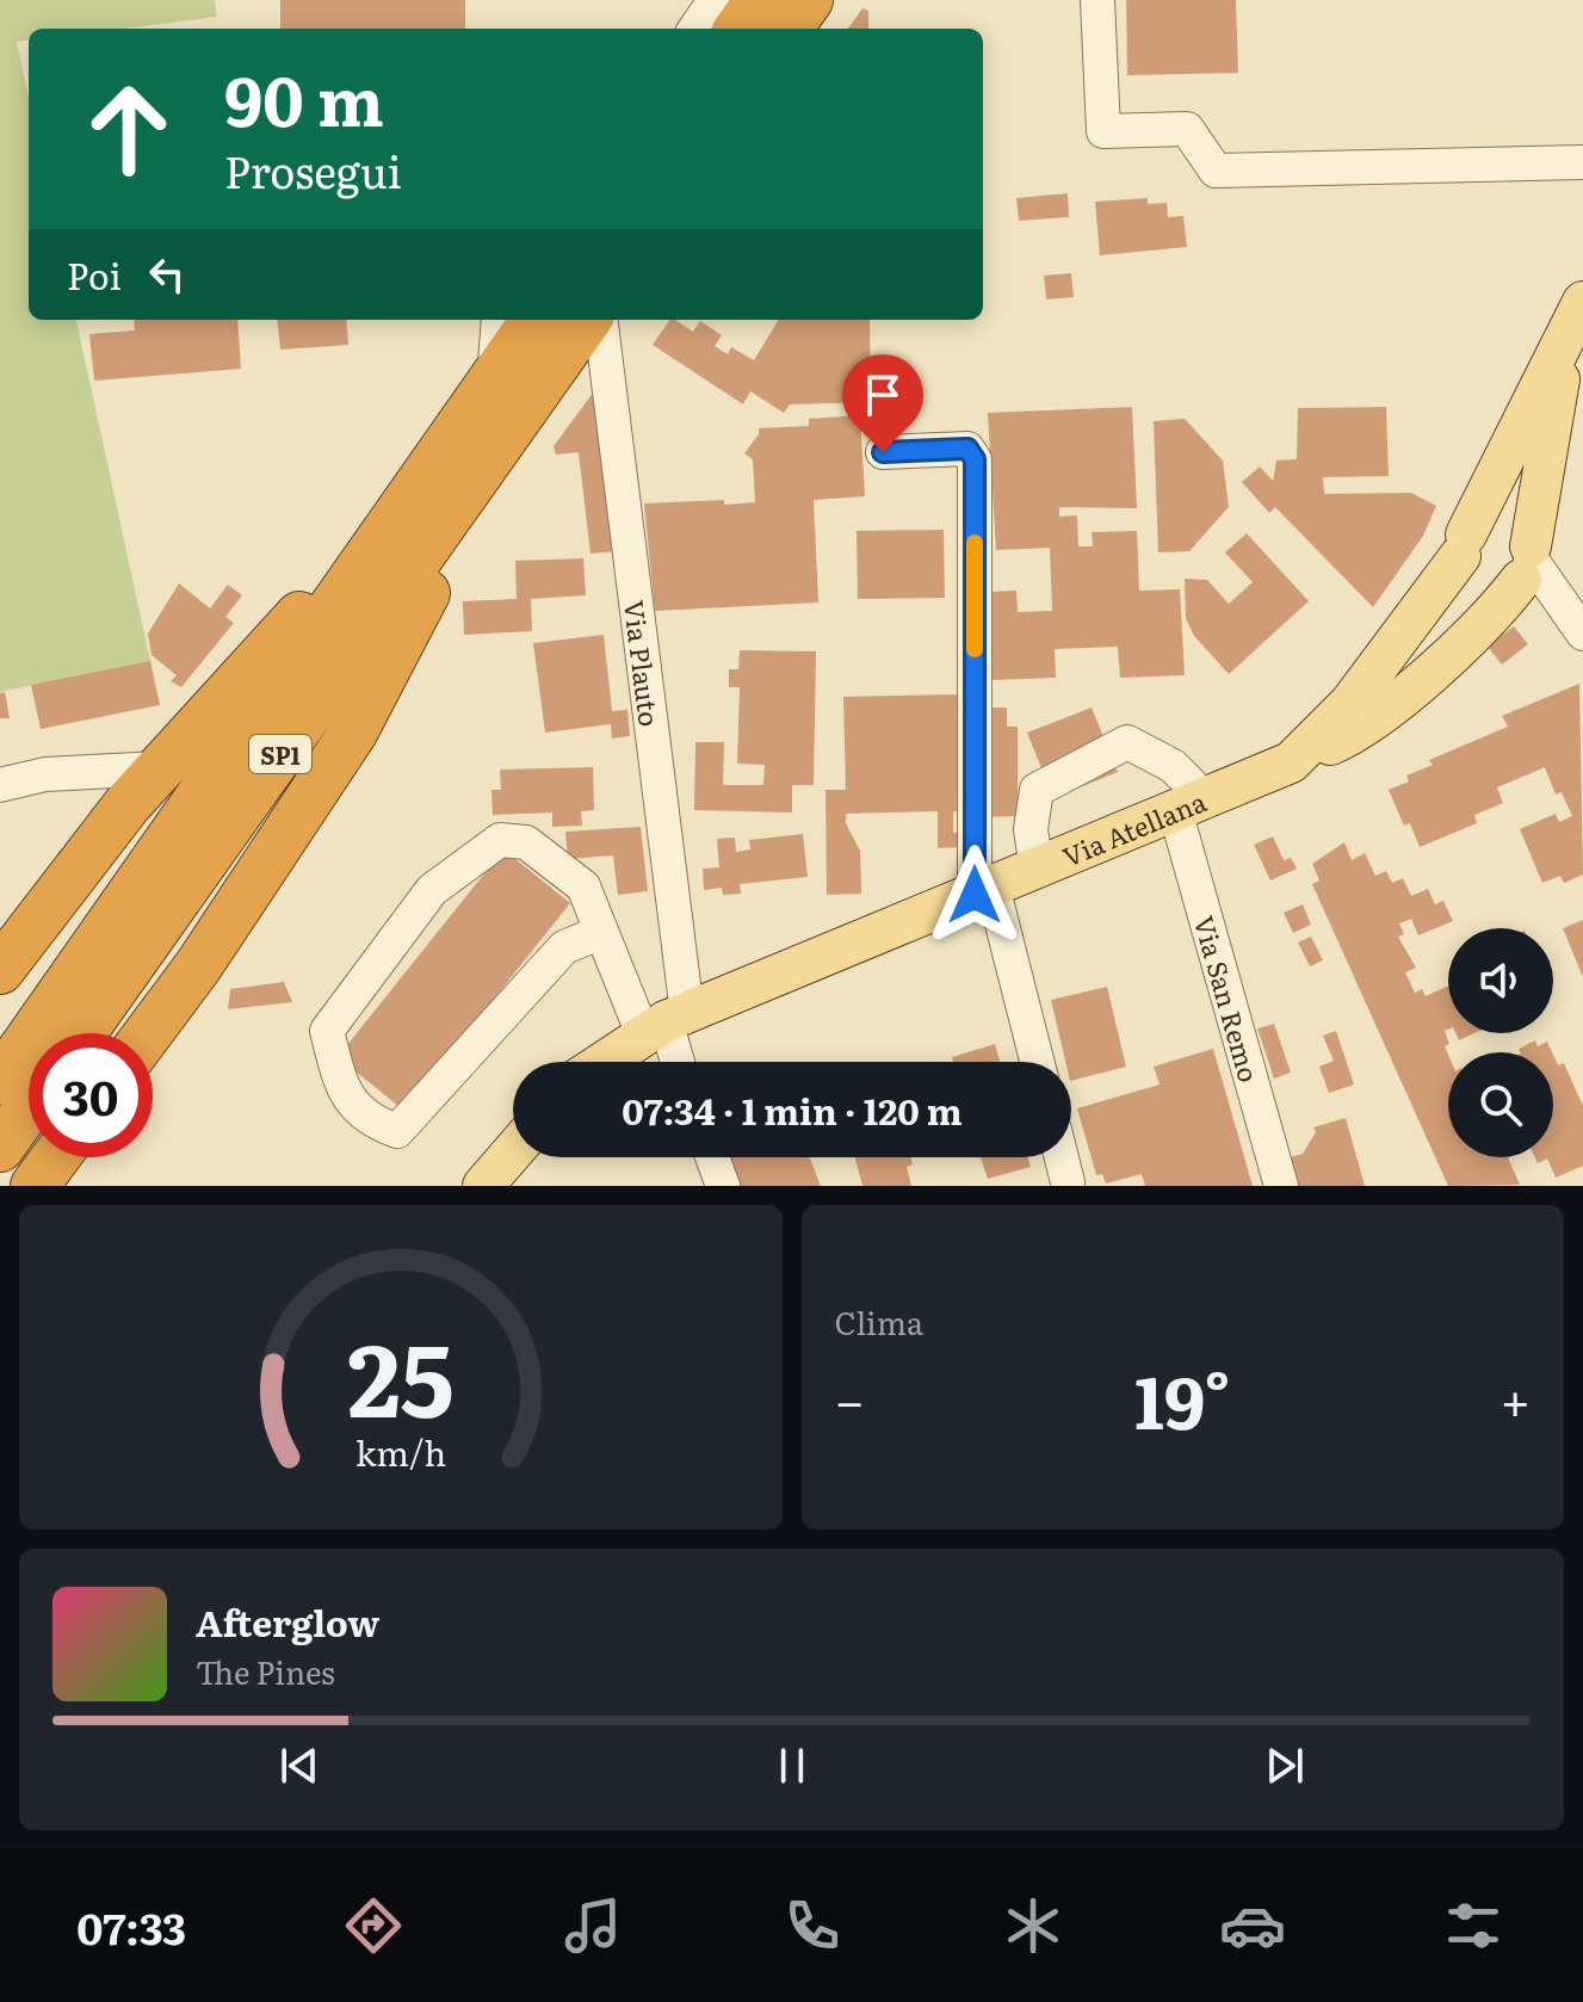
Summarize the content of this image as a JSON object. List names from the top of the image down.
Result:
{
  "streets": {
    "highway": ["SP1"],
    "main road": ["Via Atellana"],
    "street": ["Via Plauto", "Via San Remo"]
  },
  "crossings": [
    ["Via Plauto", "Via Atellana"],
    ["Via Atellana", "Via San Remo"]
  ],
  "page": {
    "turn": ["90 m", "Prosegui"],
    "then": "Poi",
    "limit": "30",
    "trip": "07:34 · 1 min · 120 m",
    "tile": "Clima",
    "heat": ["−", "19°", "+"],
    "song": ["Afterglow", "The Pines"],
    "tabs": "07:33",
    "gauge": ["25", "km/h"]
  }
}
